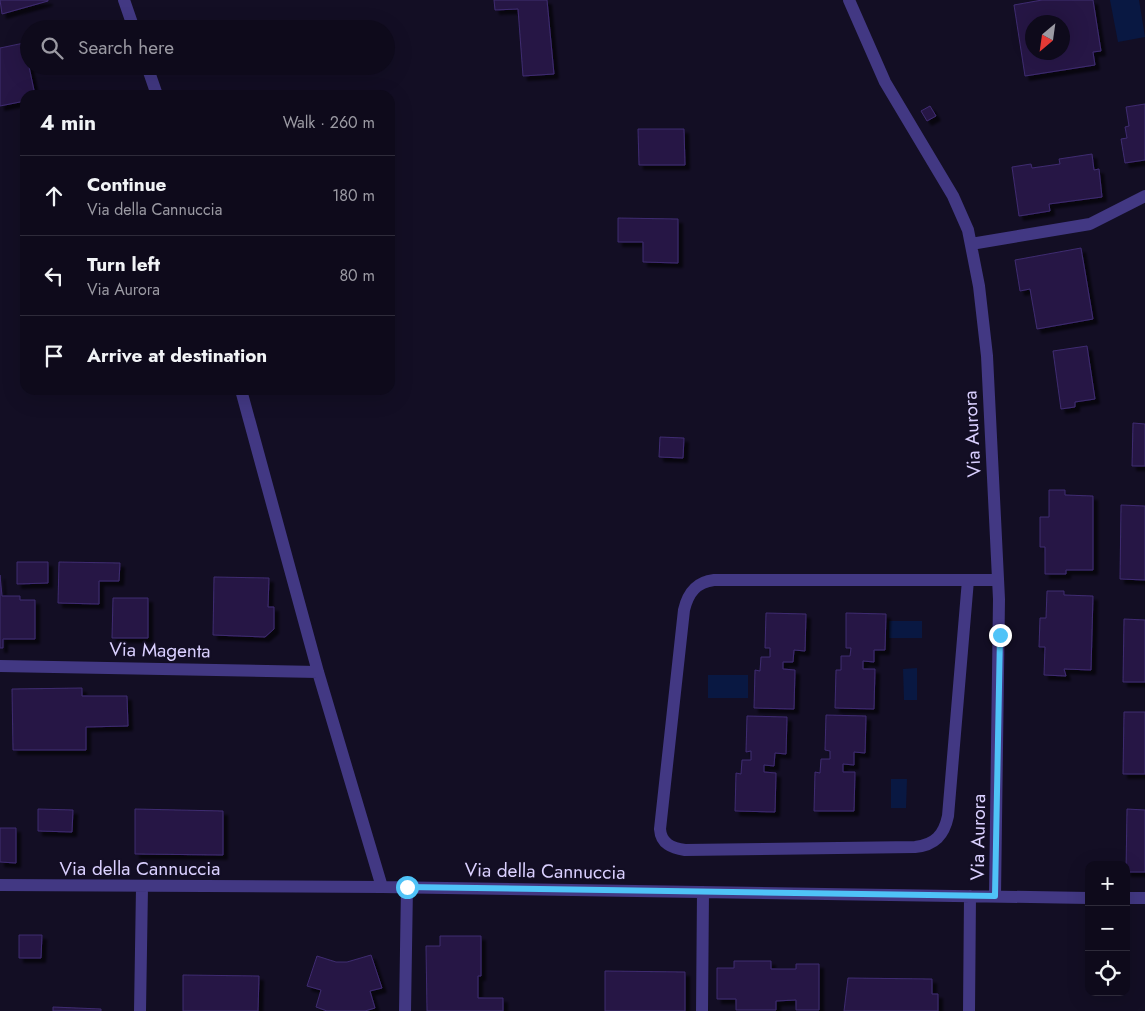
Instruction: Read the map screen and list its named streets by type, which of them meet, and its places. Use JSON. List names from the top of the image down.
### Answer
{
  "streets": {
    "street": ["Via Aurora", "Via Magenta", "Via della Cannuccia"]
  },
  "crossings": [
    ["Via Aurora", "Via della Cannuccia"]
  ],
  "north": "bottom left",
  "page": {
    "search": "Search here",
    "heading": ["4 min", "Walk · 260 m"],
    "list": [
      ["Continue", "Via della Cannuccia", "180 m"],
      ["Turn left", "Via Aurora", "80 m"],
      "Arrive at destination"
    ],
    "map_buttons": ["+", "−"]
  }
}
